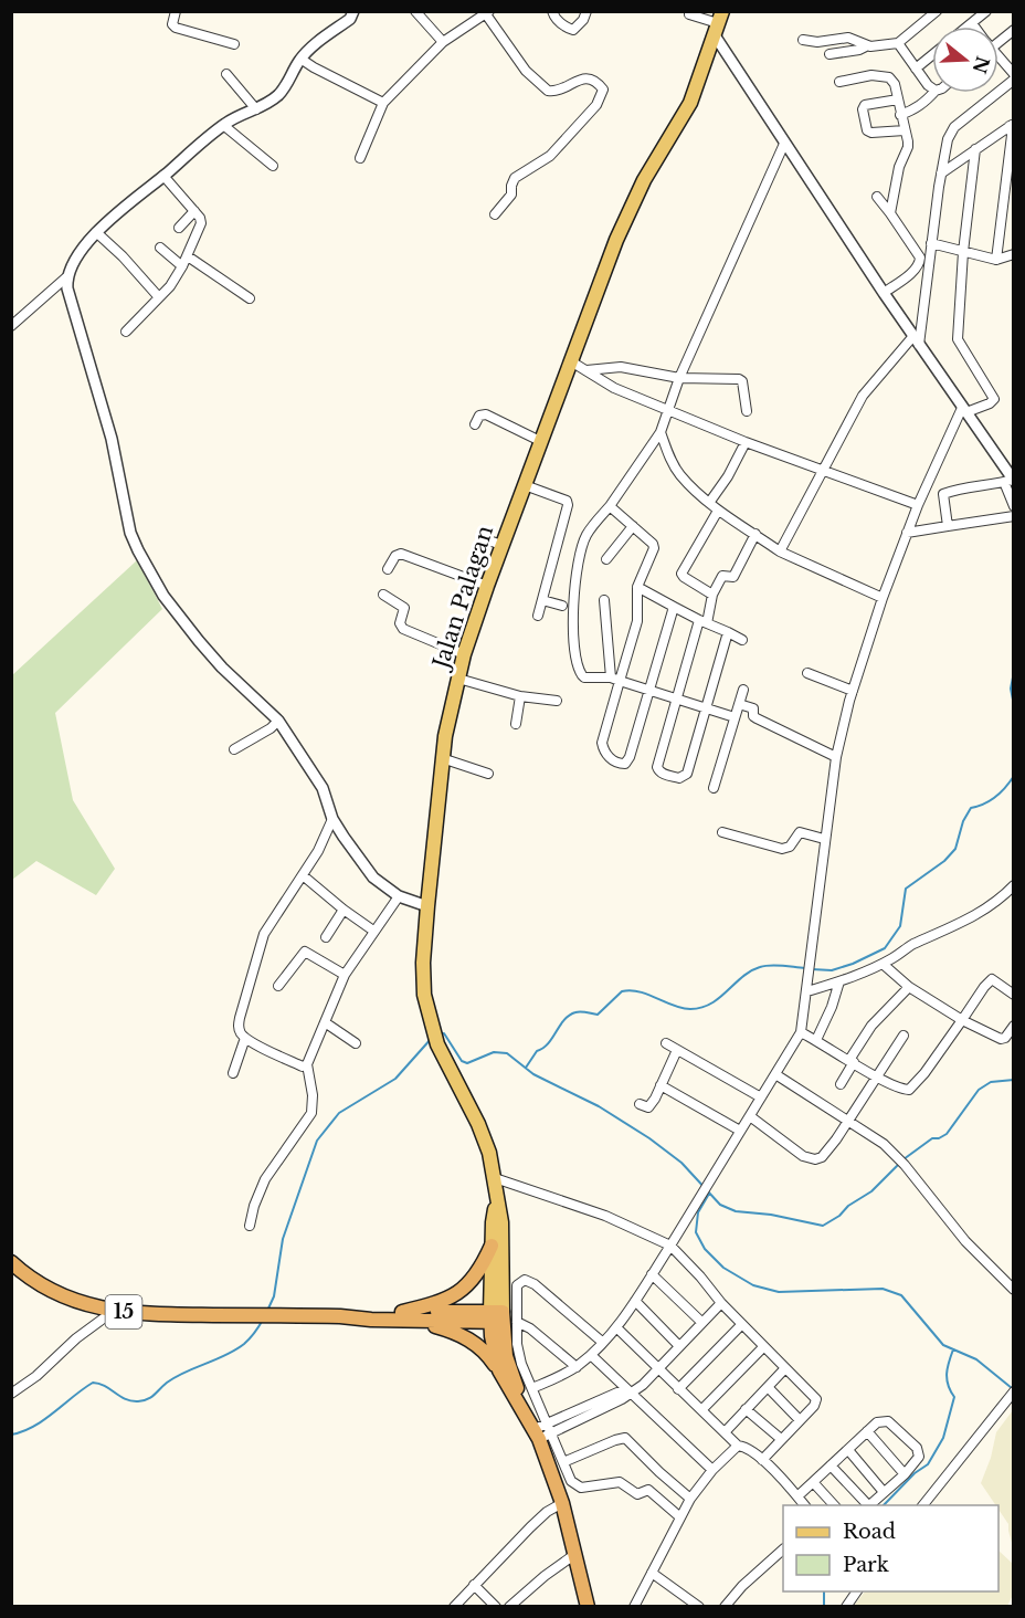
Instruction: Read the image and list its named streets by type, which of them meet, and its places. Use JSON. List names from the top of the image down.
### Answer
{
  "streets": {
    "highway": ["Jalan Palagan", "15"]
  },
  "crossings": [
    ["Jalan Palagan", "15"]
  ],
  "legend": ["Road", "Park"],
  "north": "right"
}
